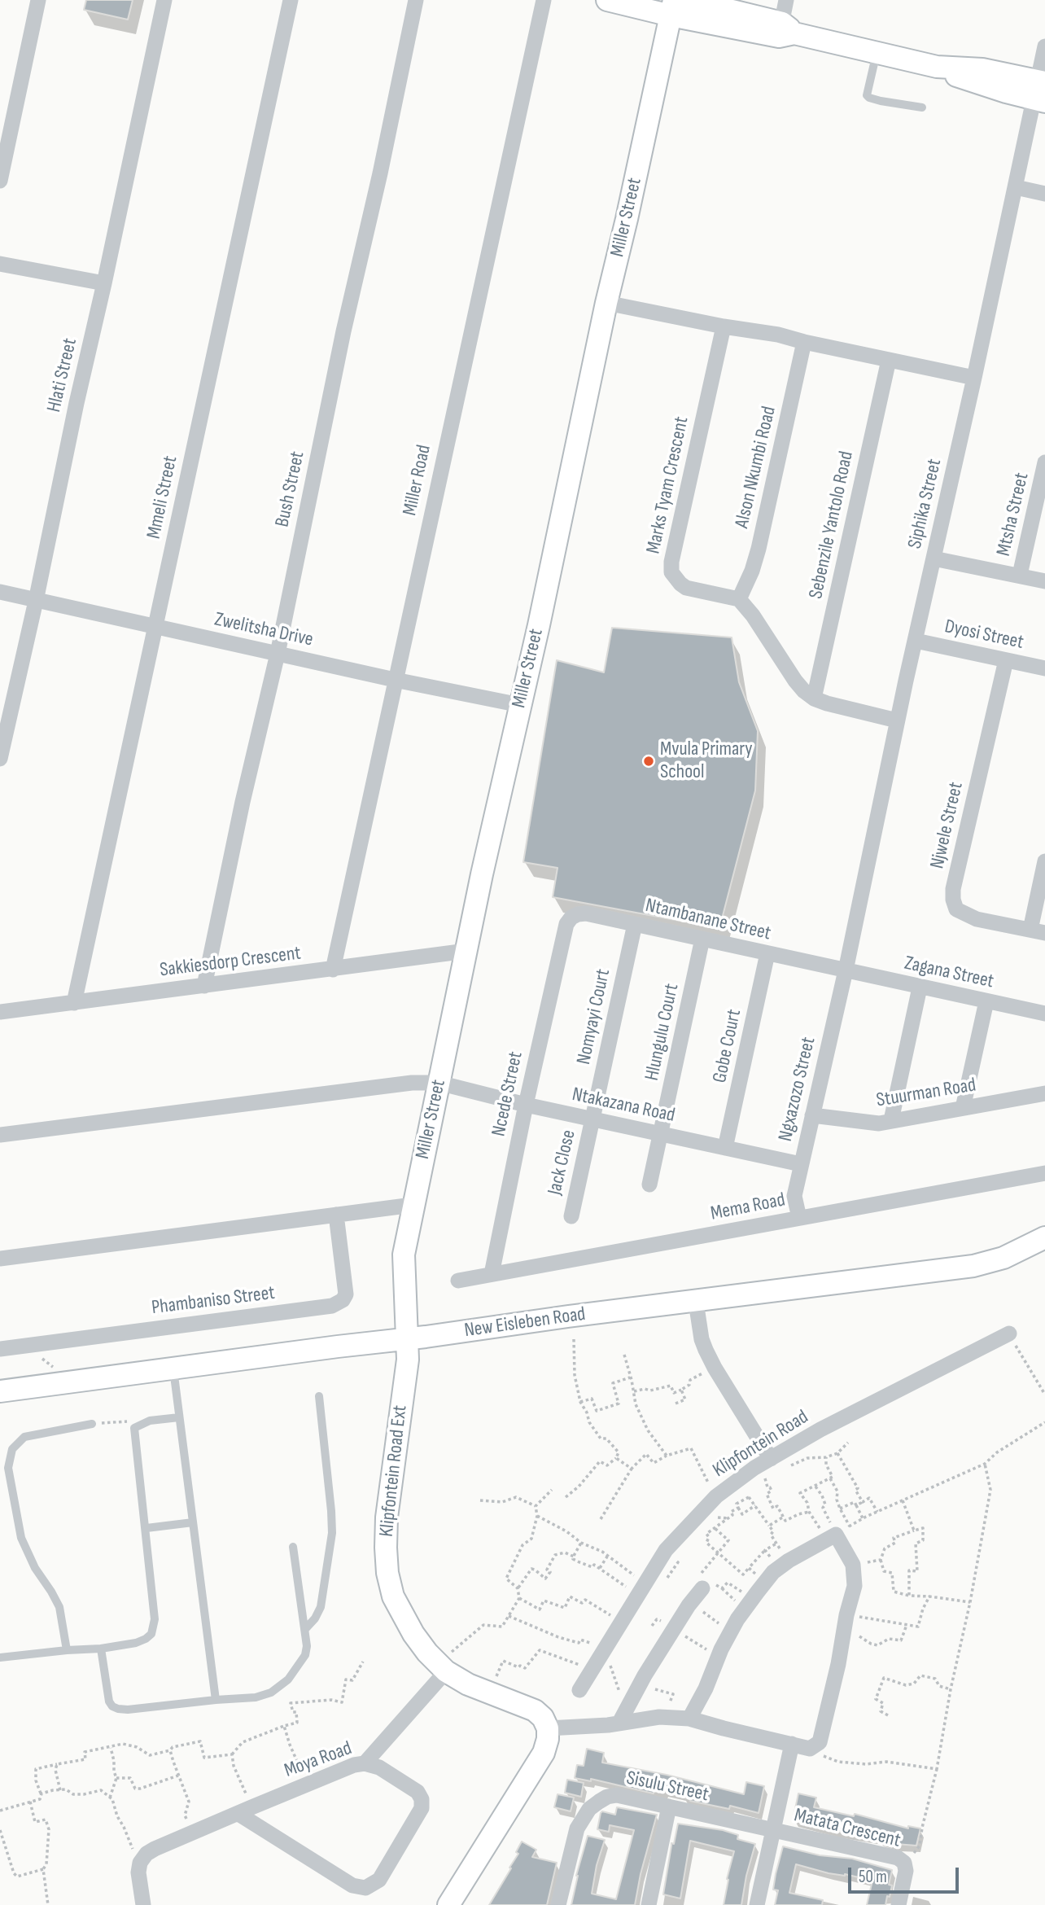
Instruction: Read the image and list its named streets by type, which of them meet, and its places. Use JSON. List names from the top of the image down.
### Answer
{
  "streets": {
    "street": [
      "Miller Street",
      "Hlati Street",
      "Alson Nkumbi Road",
      "Miller Road",
      "Marks Tyam Crescent",
      "Bush Street",
      "Mmeli Street",
      "Siphika Street",
      "Mtsha Street",
      "Sebenzile Yantolo Road",
      "Zwelitsha Drive",
      "Dyosi Street",
      "Njwele Street",
      "Ntambanane Street",
      "Sakkiesdorp Crescent",
      "Zagana Street",
      "Nomyayi Court",
      "Hlungulu Court",
      "Gobe Court",
      "Ngxazozo Street",
      "Stuurman Road",
      "Ncede Street",
      "Ntakazana Road",
      "Jack Close",
      "Mema Road",
      "Phambaniso Street",
      "New Eisleben Road",
      "Klipfontein Road",
      "Klipfontein Road Ext",
      "Moya Road",
      "Sisulu Street",
      "Matata Crescent"
    ]
  },
  "crossings": [
    ["Miller Street", "Zwelitsha Drive"],
    ["Miller Street", "Sakkiesdorp Crescent"],
    ["Miller Street", "Ntakazana Road"],
    ["Miller Street", "New Eisleben Road"],
    ["Miller Street", "Klipfontein Road Ext"],
    ["Hlati Street", "Zwelitsha Drive"],
    ["Alson Nkumbi Road", "Marks Tyam Crescent"],
    ["Miller Road", "Zwelitsha Drive"],
    ["Miller Road", "Sakkiesdorp Crescent"],
    ["Bush Street", "Zwelitsha Drive"],
    ["Bush Street", "Sakkiesdorp Crescent"],
    ["Mmeli Street", "Zwelitsha Drive"],
    ["Mmeli Street", "Sakkiesdorp Crescent"],
    ["Siphika Street", "Dyosi Street"],
    ["Siphika Street", "Ntambanane Street"],
    ["Siphika Street", "Zagana Street"],
    ["Siphika Street", "Ngxazozo Street"],
    ["Dyosi Street", "Njwele Street"],
    ["Ntambanane Street", "Zagana Street"],
    ["Ntambanane Street", "Nomyayi Court"],
    ["Ntambanane Street", "Hlungulu Court"],
    ["Ntambanane Street", "Gobe Court"],
    ["Ntambanane Street", "Ngxazozo Street"],
    ["Ntambanane Street", "Ncede Street"],
    ["Zagana Street", "Ngxazozo Street"],
    ["Nomyayi Court", "Ntakazana Road"],
    ["Nomyayi Court", "Jack Close"],
    ["Hlungulu Court", "Ntakazana Road"],
    ["Gobe Court", "Ntakazana Road"],
    ["Ngxazozo Street", "Stuurman Road"],
    ["Ngxazozo Street", "Ntakazana Road"],
    ["Ngxazozo Street", "Mema Road"],
    ["Ncede Street", "Ntakazana Road"],
    ["Ncede Street", "Mema Road"],
    ["Ntakazana Road", "Jack Close"],
    ["New Eisleben Road", "Klipfontein Road Ext"],
    ["Sisulu Street", "Matata Crescent"]
  ],
  "places": ["Mvula Primary School"],
  "scale_bar": "50 m"
}
